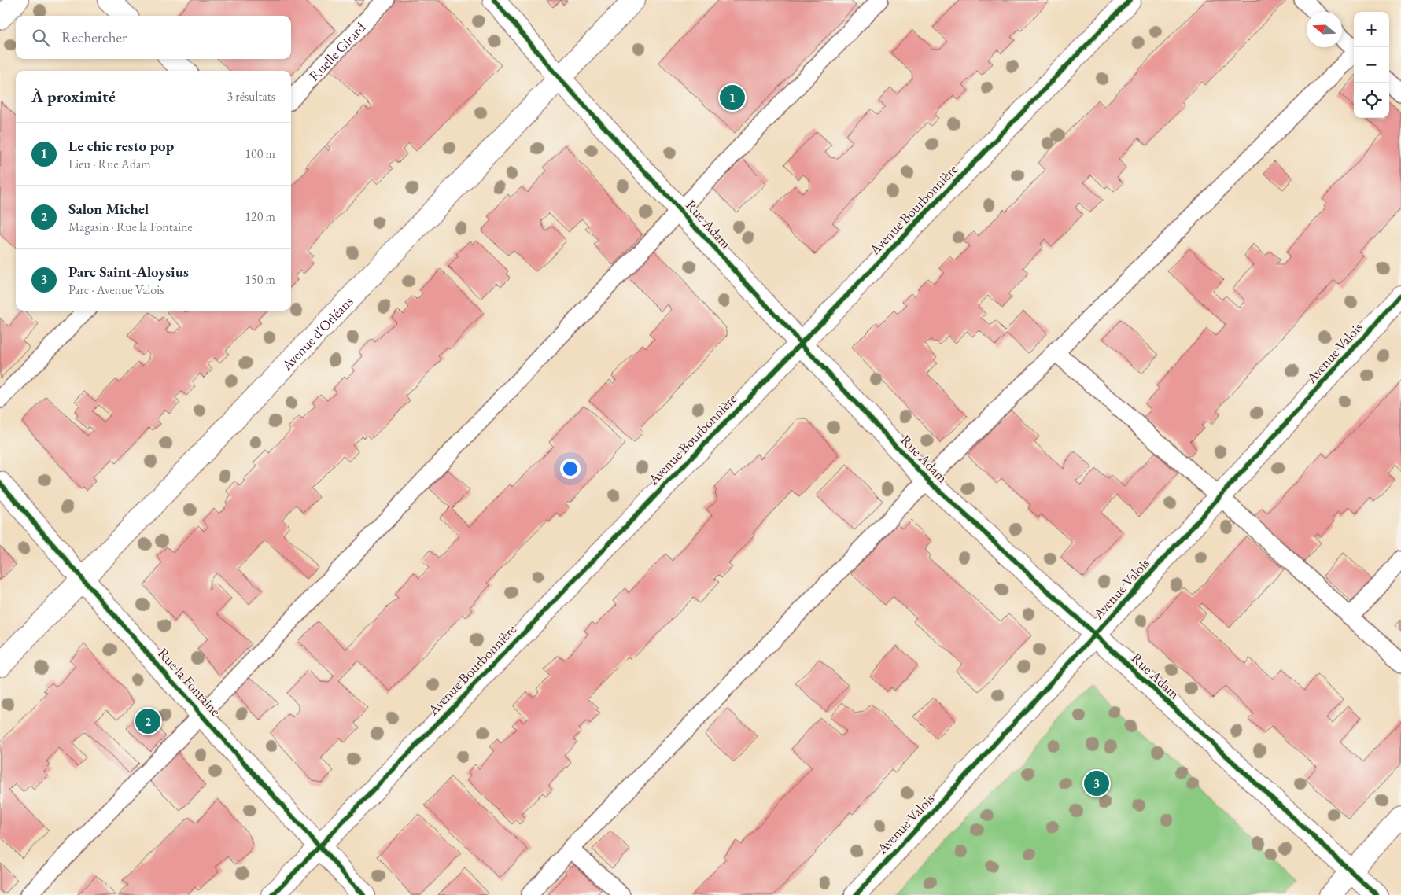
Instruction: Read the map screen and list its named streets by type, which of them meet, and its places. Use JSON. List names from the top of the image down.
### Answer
{
  "streets": {
    "street": [
      "Avenue Bourbonnière",
      "Rue Adam",
      "Avenue d'Orléans",
      "Avenue Valois",
      "Rue la Fontaine"
    ],
    "lane": ["Ruelle Girard"]
  },
  "crossings": [
    ["Avenue Bourbonnière", "Rue Adam"],
    ["Avenue Bourbonnière", "Rue la Fontaine"],
    ["Rue Adam", "Avenue d'Orléans"],
    ["Rue Adam", "Avenue Valois"],
    ["Avenue d'Orléans", "Rue la Fontaine"]
  ],
  "north": "left",
  "page": {
    "map_buttons": ["+", "−"],
    "search": "Rechercher",
    "heading": ["À proximité", "3 résultats"],
    "pins": ["1", "2", "3"],
    "list": [
      {
        "mark": "1",
        "name": "Le chic resto pop",
        "note": "Lieu · Rue Adam",
        "value": "100 m"
      },
      {
        "mark": "2",
        "name": "Salon Michel",
        "note": "Magasin · Rue la Fontaine",
        "value": "120 m"
      },
      {
        "mark": "3",
        "name": "Parc Saint-Aloysius",
        "note": "Parc · Avenue Valois",
        "value": "150 m"
      }
    ]
  }
}
